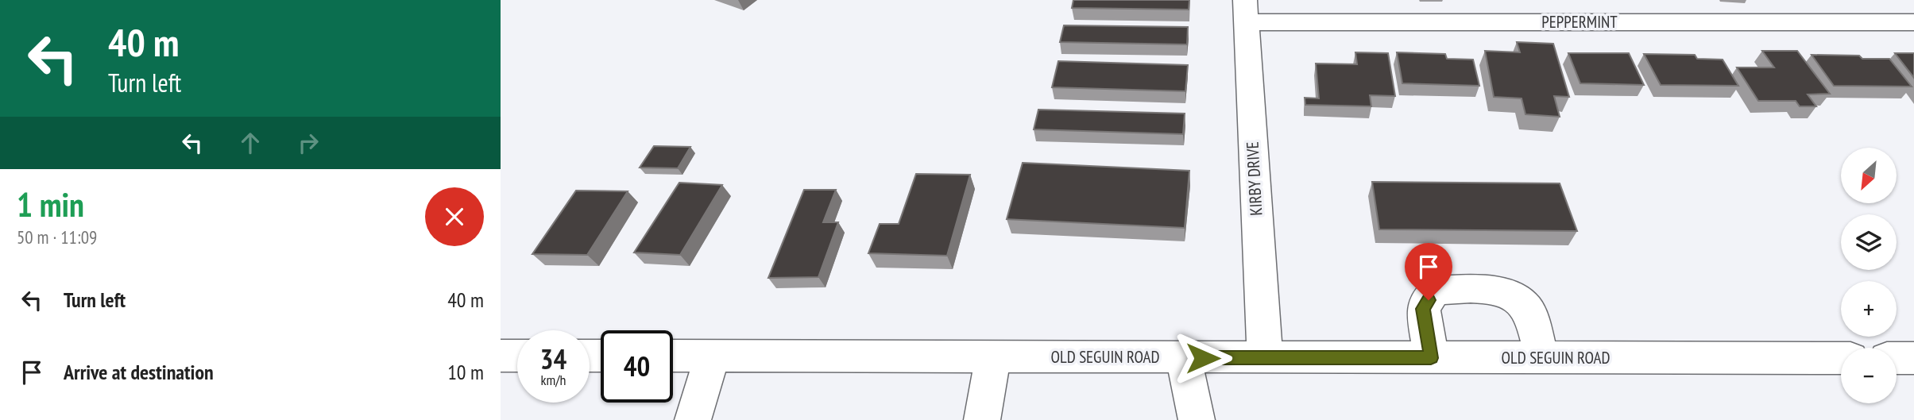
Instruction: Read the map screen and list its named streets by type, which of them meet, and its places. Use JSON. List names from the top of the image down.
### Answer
{
  "streets": {
    "street": ["PEPPERMINT", "KIRBY DRIVE", "OLD SEGUIN ROAD"]
  },
  "crossings": [
    ["PEPPERMINT", "KIRBY DRIVE"],
    ["KIRBY DRIVE", "OLD SEGUIN ROAD"]
  ],
  "north": "bottom left",
  "page": {
    "turn": ["40 m", "Turn left"],
    "map_buttons": ["+", "−"],
    "heading": ["1 min", "50 m · 11:09"],
    "list": [
      {
        "name": "Turn left",
        "value": "40 m"
      },
      {
        "name": "Arrive at destination",
        "value": "10 m"
      }
    ],
    "speed": "34 km/h",
    "limit": "40"
  }
}
